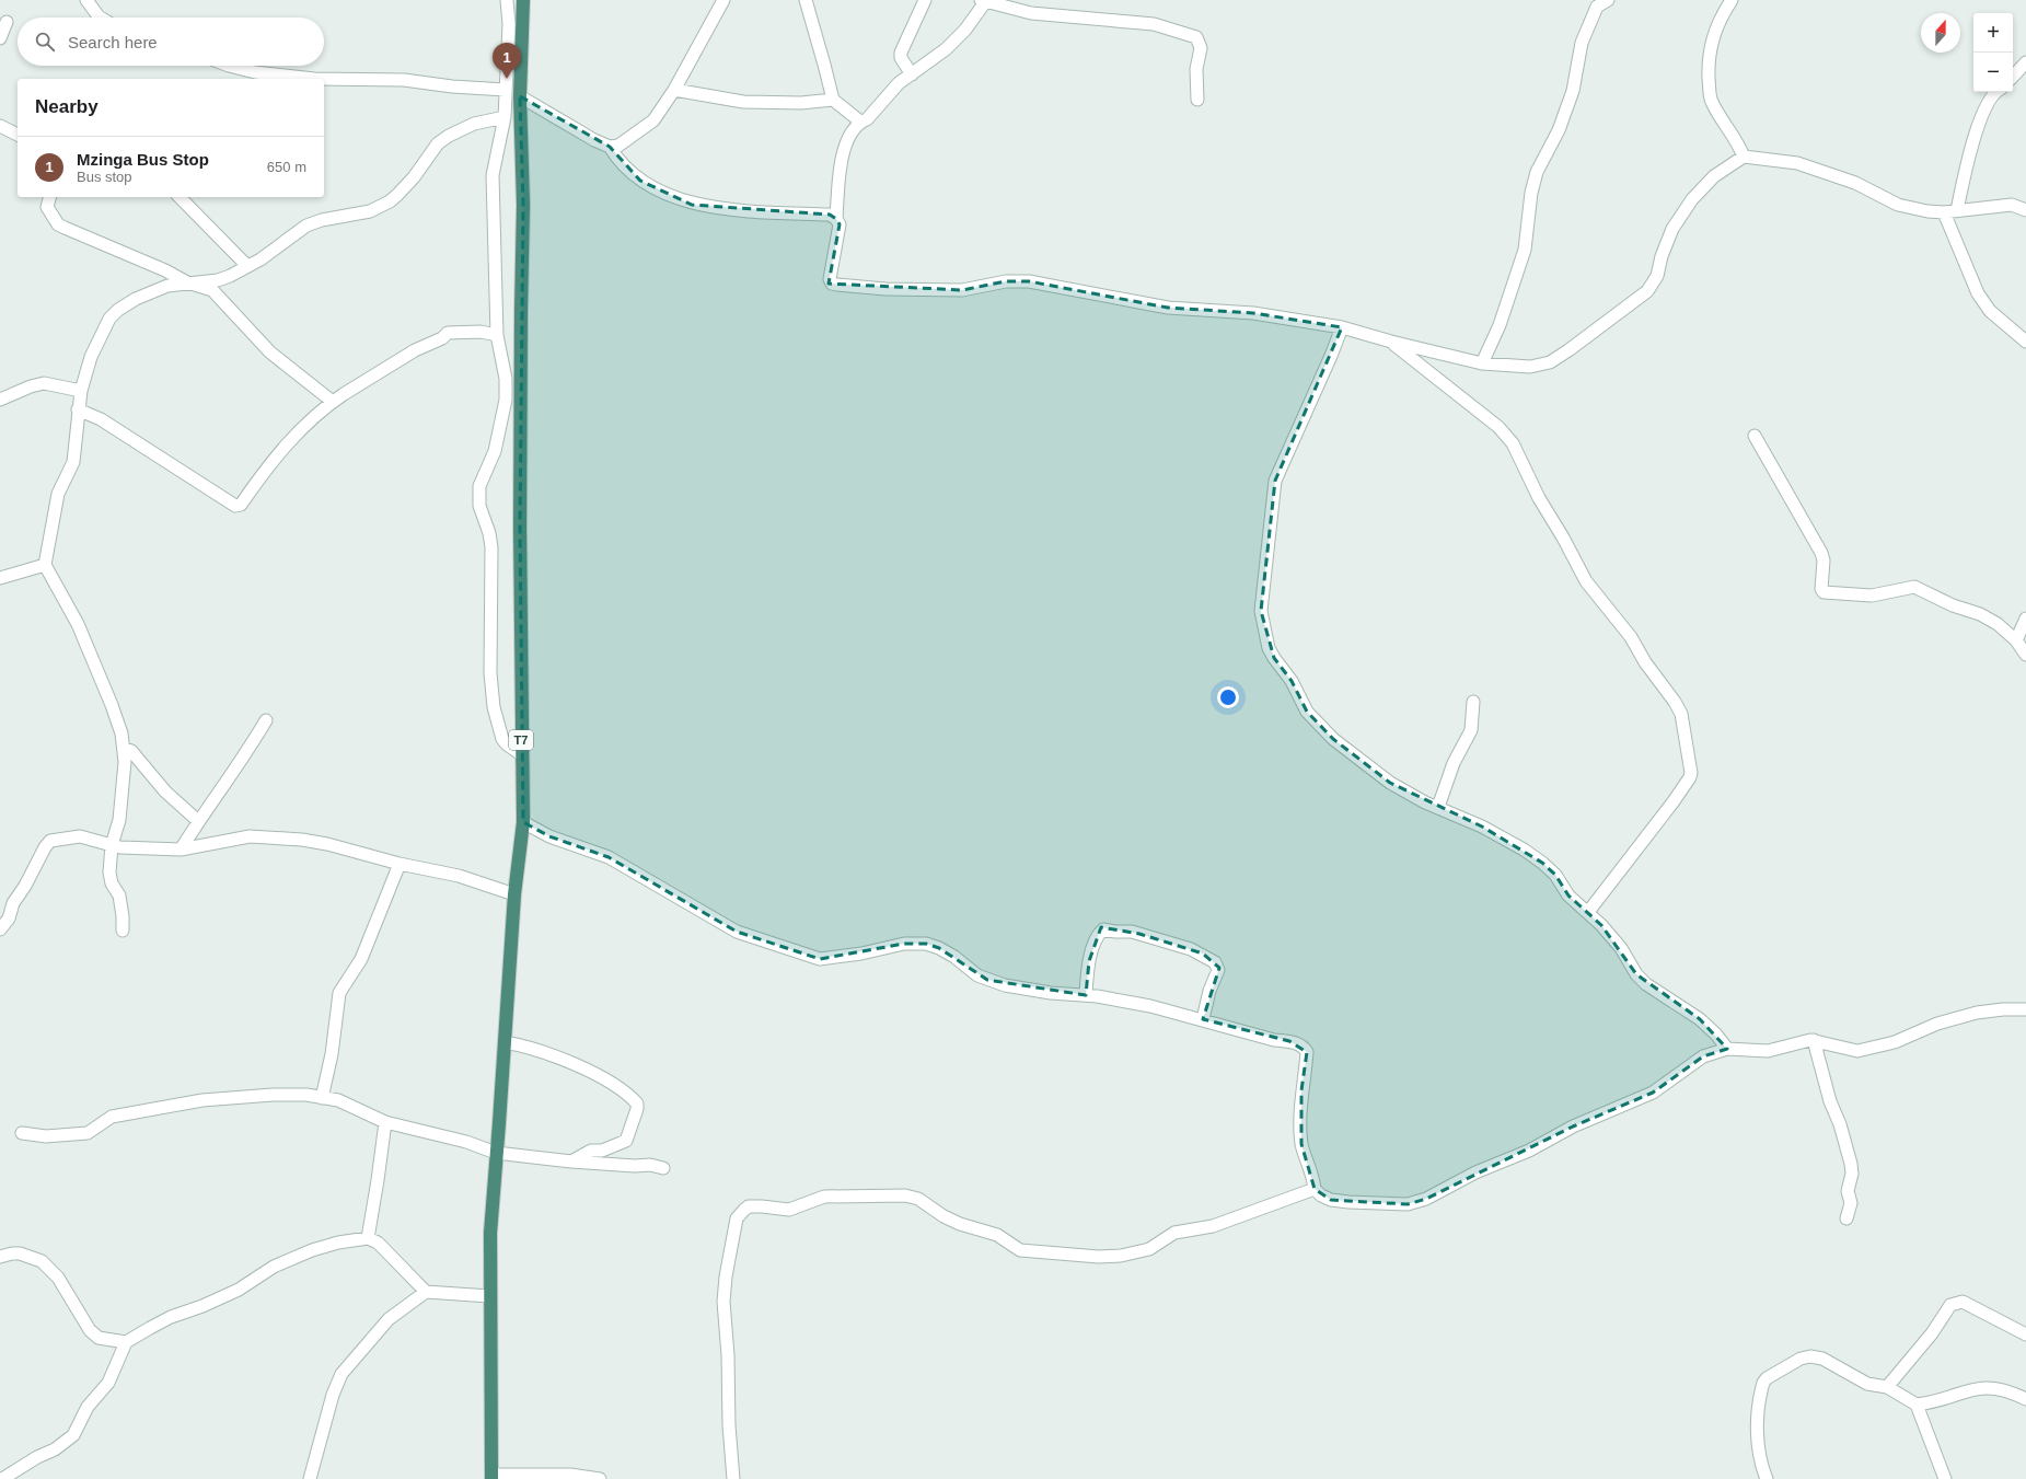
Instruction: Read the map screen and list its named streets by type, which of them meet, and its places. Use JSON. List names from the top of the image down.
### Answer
{
  "streets": {
    "highway": ["T7"]
  },
  "north": "top",
  "page": {
    "map_buttons": ["+", "−"],
    "search": "Search here",
    "pins": "1",
    "heading": "Nearby",
    "list": [
      {
        "mark": "1",
        "name": "Mzinga Bus Stop",
        "note": "Bus stop",
        "value": "650 m"
      }
    ]
  }
}
